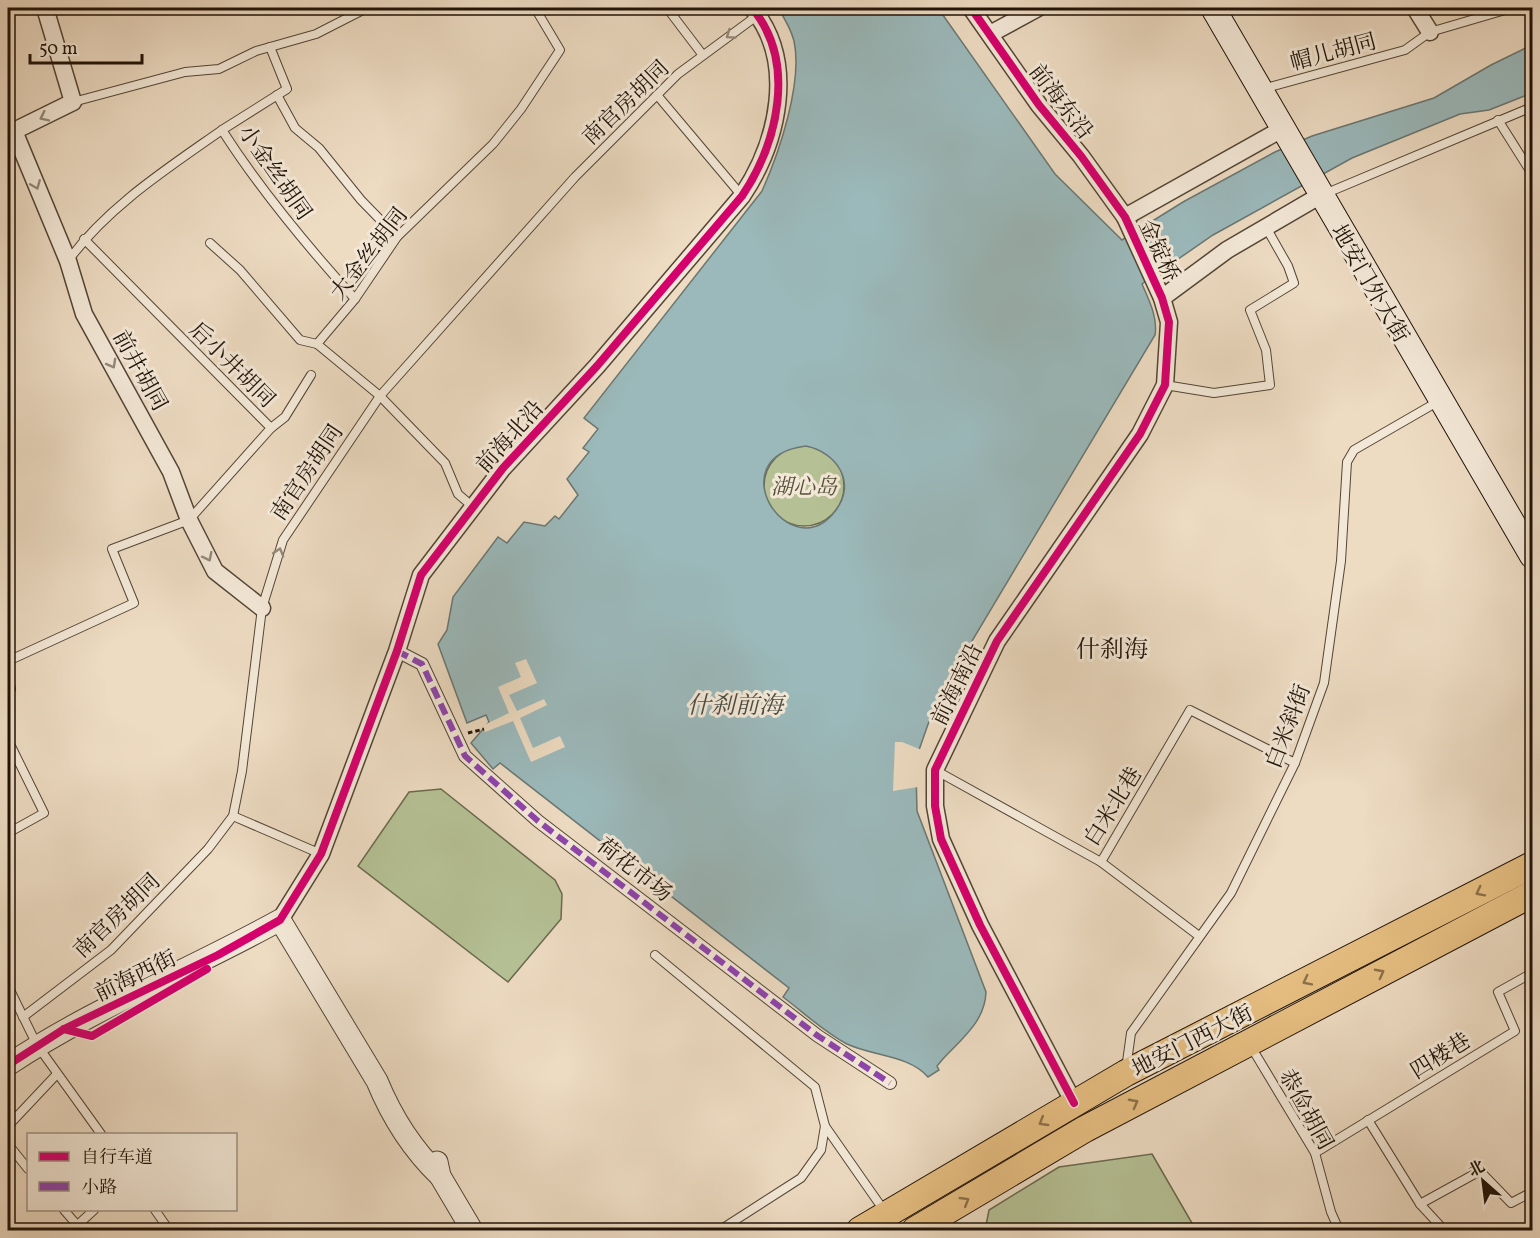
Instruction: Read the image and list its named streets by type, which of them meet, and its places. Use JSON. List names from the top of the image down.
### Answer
{
  "streets": {
    "main road": ["地安门外大街", "地安门西大街"],
    "street": [
      "前海东沿",
      "金锭桥",
      "前井胡同",
      "前海北沿",
      "前海南沿",
      "荷花市场",
      "前海西街"
    ],
    "lane": [
      "帽儿胡同",
      "南官房胡同",
      "小金丝胡同",
      "大金丝胡同",
      "后小井胡同",
      "白米斜街",
      "白米北巷",
      "四楼巷",
      "恭俭胡同"
    ]
  },
  "crossings": [
    ["帽儿胡同", "地安门外大街"],
    ["前海东沿", "金锭桥"],
    ["南官房胡同", "前井胡同"],
    ["南官房胡同", "前海北沿"],
    ["小金丝胡同", "大金丝胡同"],
    ["金锭桥", "前海南沿"],
    ["地安门外大街", "白米斜街"],
    ["后小井胡同", "前井胡同"],
    ["前海北沿", "荷花市场"],
    ["前海北沿", "前海西街"],
    ["前海南沿", "白米北巷"],
    ["前海南沿", "地安门西大街"],
    ["白米斜街", "白米北巷"],
    ["白米斜街", "地安门西大街"],
    ["地安门西大街", "恭俭胡同"],
    ["四楼巷", "恭俭胡同"]
  ],
  "one_way": ["前井胡同"],
  "districts": ["什刹海"],
  "water": ["什刹前海"],
  "parks": ["湖心岛"],
  "legend": ["自行车道", "小路"],
  "scale_bar": "50 m",
  "north": "top left"
}
